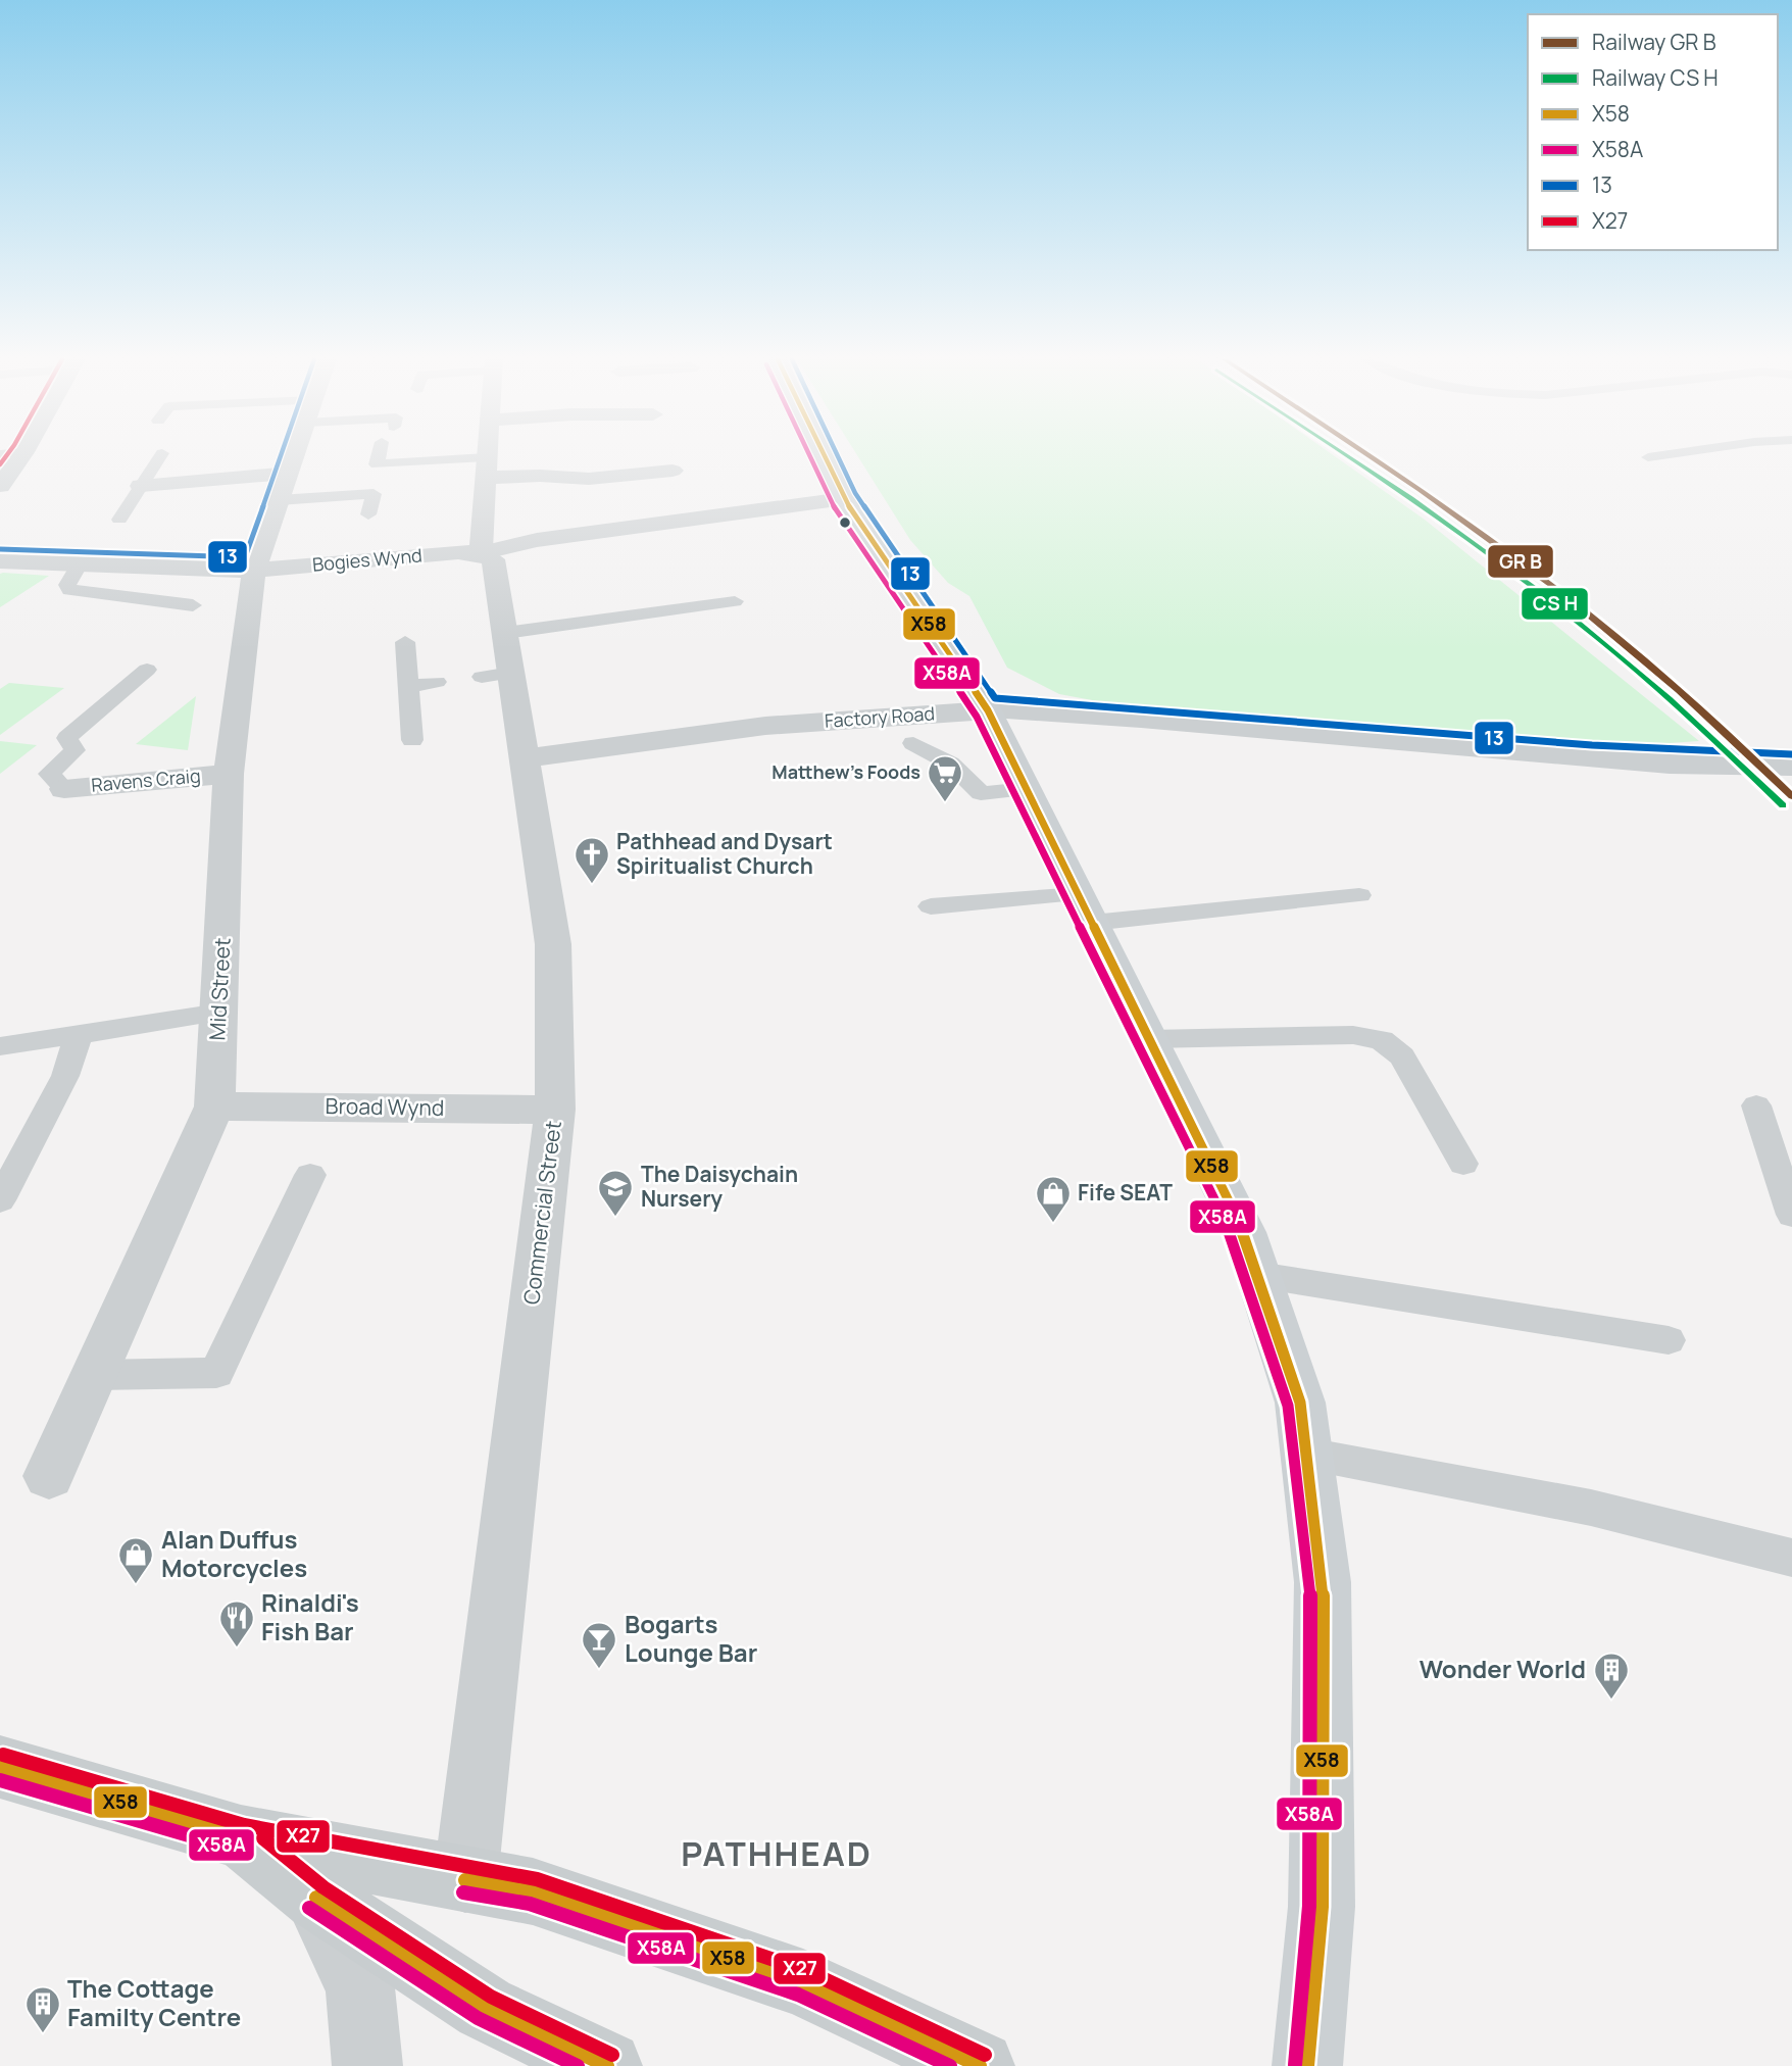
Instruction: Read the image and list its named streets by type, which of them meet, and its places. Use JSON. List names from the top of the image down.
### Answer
{
  "streets": {
    "street": [
      "Bogies Wynd",
      "Factory Road",
      "Ravens Craig",
      "Mid Street",
      "Broad Wynd",
      "Commercial Street"
    ]
  },
  "crossings": [
    ["Bogies Wynd", "Mid Street"],
    ["Bogies Wynd", "Commercial Street"],
    ["Factory Road", "Commercial Street"],
    ["Ravens Craig", "Mid Street"],
    ["Mid Street", "Broad Wynd"],
    ["Broad Wynd", "Commercial Street"]
  ],
  "districts": ["PATHHEAD"],
  "places": {
    "supermarket": ["Matthew's Foods"],
    "church": ["Pathhead and Dysart Spiritualist Church"],
    "school or university": ["The Daisychain Nursery"],
    "shop": ["Fife SEAT", "Alan Duffus Motorcycles"],
    "restaurant": ["Rinaldi's Fish Bar"],
    "bar": ["Bogarts Lounge Bar"],
    "building": ["Wonder World", "The Cottage Familty Centre"]
  },
  "lines": [
    "transit line X58",
    "transit line X58A",
    "transit line 13",
    "transit line X27"
  ],
  "legend": [
    "Railway GR B",
    "Railway CS H",
    "X58",
    "X58A",
    "13",
    "X27"
  ]
}
